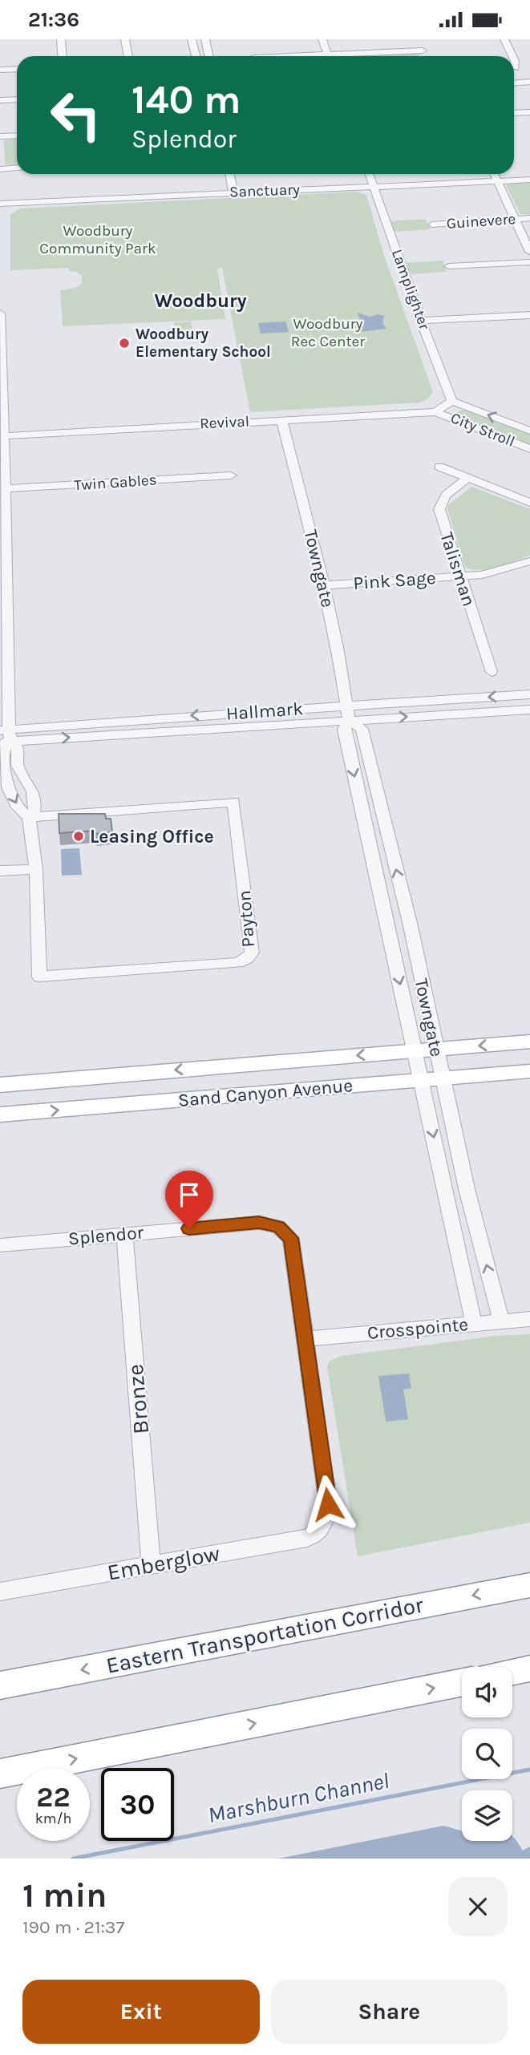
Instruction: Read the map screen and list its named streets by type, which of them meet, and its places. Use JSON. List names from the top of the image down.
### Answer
{
  "streets": {
    "highway": ["Eastern Transportation Corridor"],
    "main road": ["Sand Canyon Avenue"],
    "street": [
      "Sanctuary",
      "Guinevere",
      "Lamplighter",
      "Revival",
      "City Stroll",
      "Twin Gables",
      "Towngate",
      "Talisman",
      "Pink Sage",
      "Hallmark",
      "Payton",
      "Splendor",
      "Crosspointe",
      "Bronze",
      "Emberglow"
    ]
  },
  "crossings": [
    ["Sanctuary", "Lamplighter"],
    ["Lamplighter", "Revival"],
    ["Lamplighter", "City Stroll"],
    ["Revival", "City Stroll"],
    ["Revival", "Towngate"],
    ["Towngate", "Pink Sage"],
    ["Towngate", "Hallmark"],
    ["Towngate", "Sand Canyon Avenue"],
    ["Towngate", "Crosspointe"],
    ["Talisman", "Pink Sage"],
    ["Hallmark", "Payton"],
    ["Splendor", "Crosspointe"],
    ["Splendor", "Bronze"],
    ["Splendor", "Emberglow"],
    ["Crosspointe", "Emberglow"],
    ["Bronze", "Emberglow"]
  ],
  "districts": ["Woodbury"],
  "water": ["Marshburn Channel"],
  "parks": ["Woodbury Community Park", "Woodbury Rec Center"],
  "places": ["Woodbury Elementary School", "Leasing Office"],
  "page": {
    "status": "21:36",
    "turn": ["140 m", "Splendor"],
    "speed": "22 km/h",
    "limit": "30",
    "heading": ["1 min", "190 m · 21:37"],
    "buttons": ["Exit", "Share"]
  }
}
